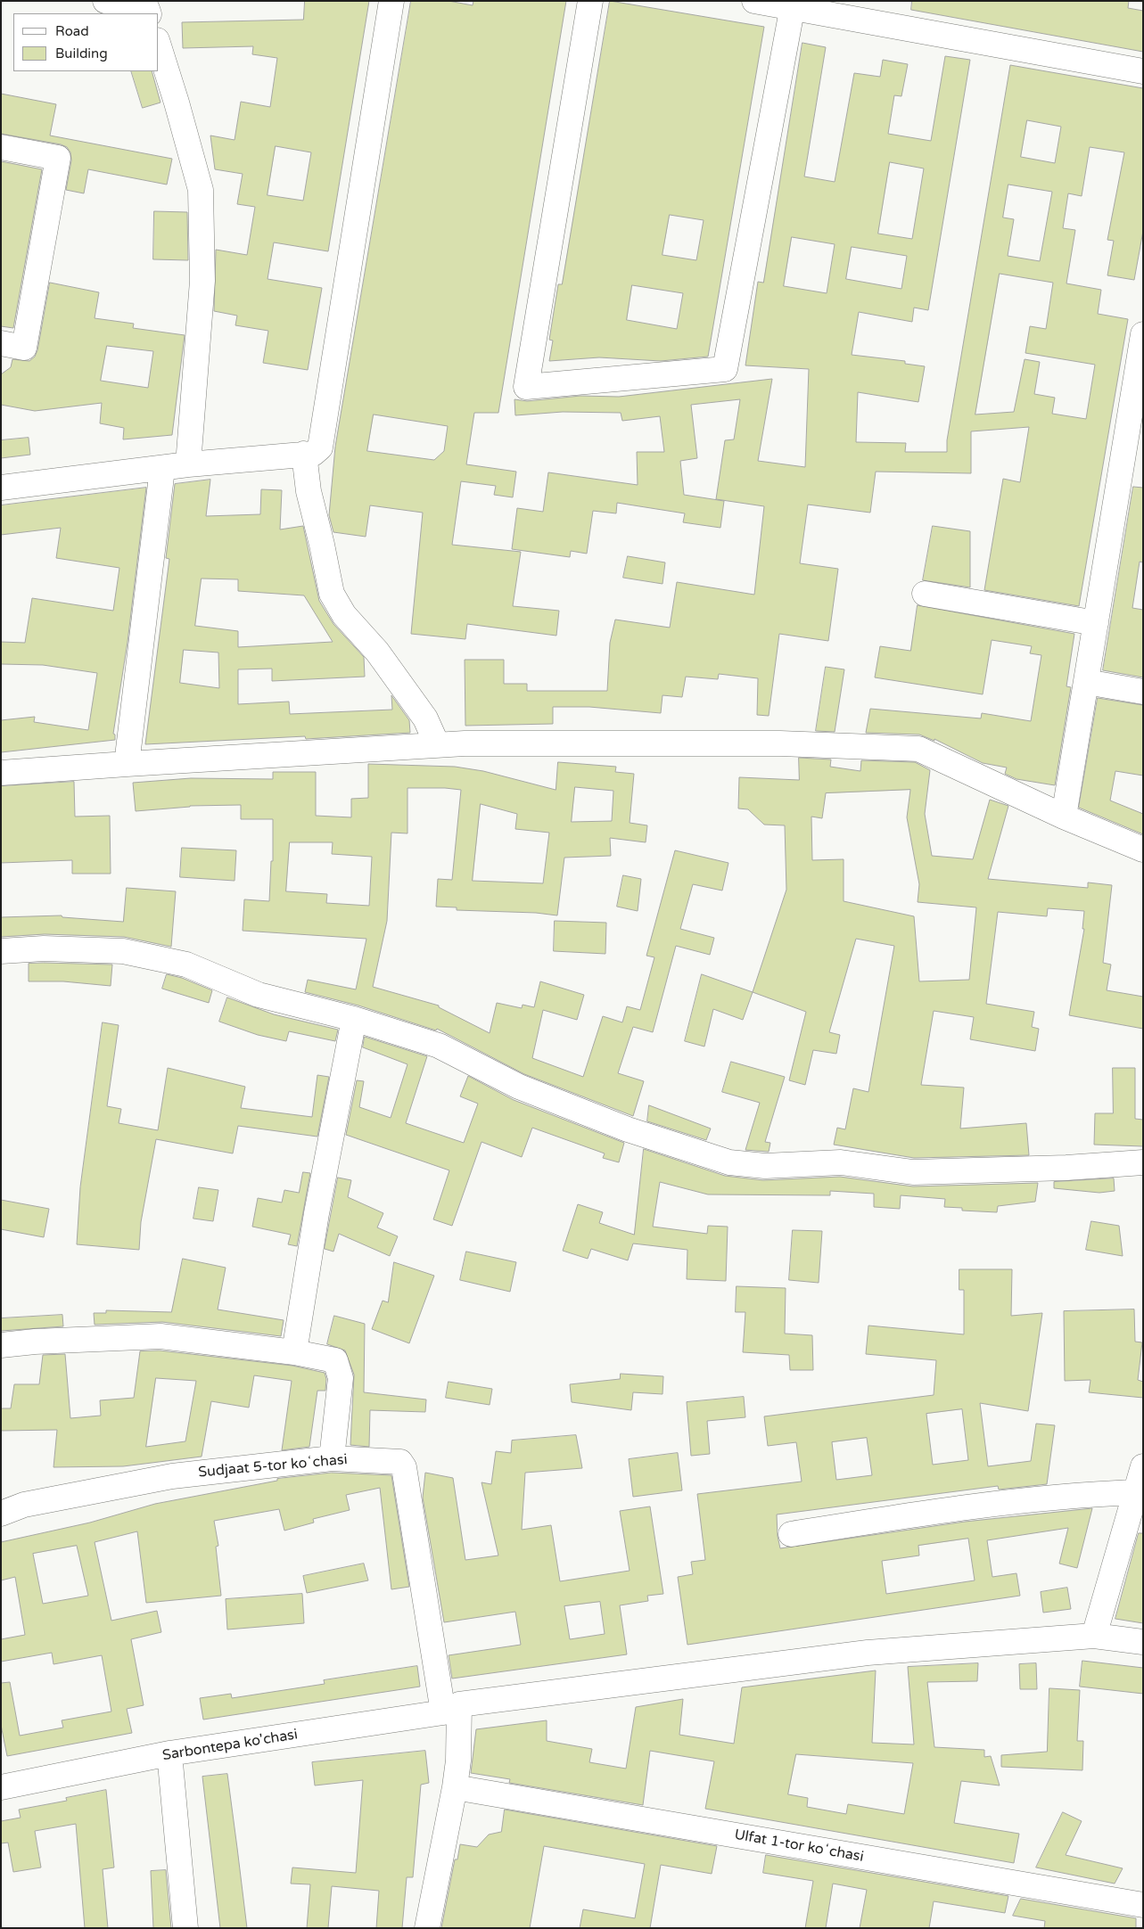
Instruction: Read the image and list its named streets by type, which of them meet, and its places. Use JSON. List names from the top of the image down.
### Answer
{
  "streets": {
    "street": ["Sudjaat 5-tor koʻchasi", "Sarbontepa ko'chasi", "Ulfat 1-tor koʻchasi"]
  },
  "crossings": [
    ["Sudjaat 5-tor koʻchasi", "Sarbontepa ko'chasi"],
    ["Sudjaat 5-tor koʻchasi", "Ulfat 1-tor koʻchasi"]
  ],
  "legend": ["Road", "Building"]
}
